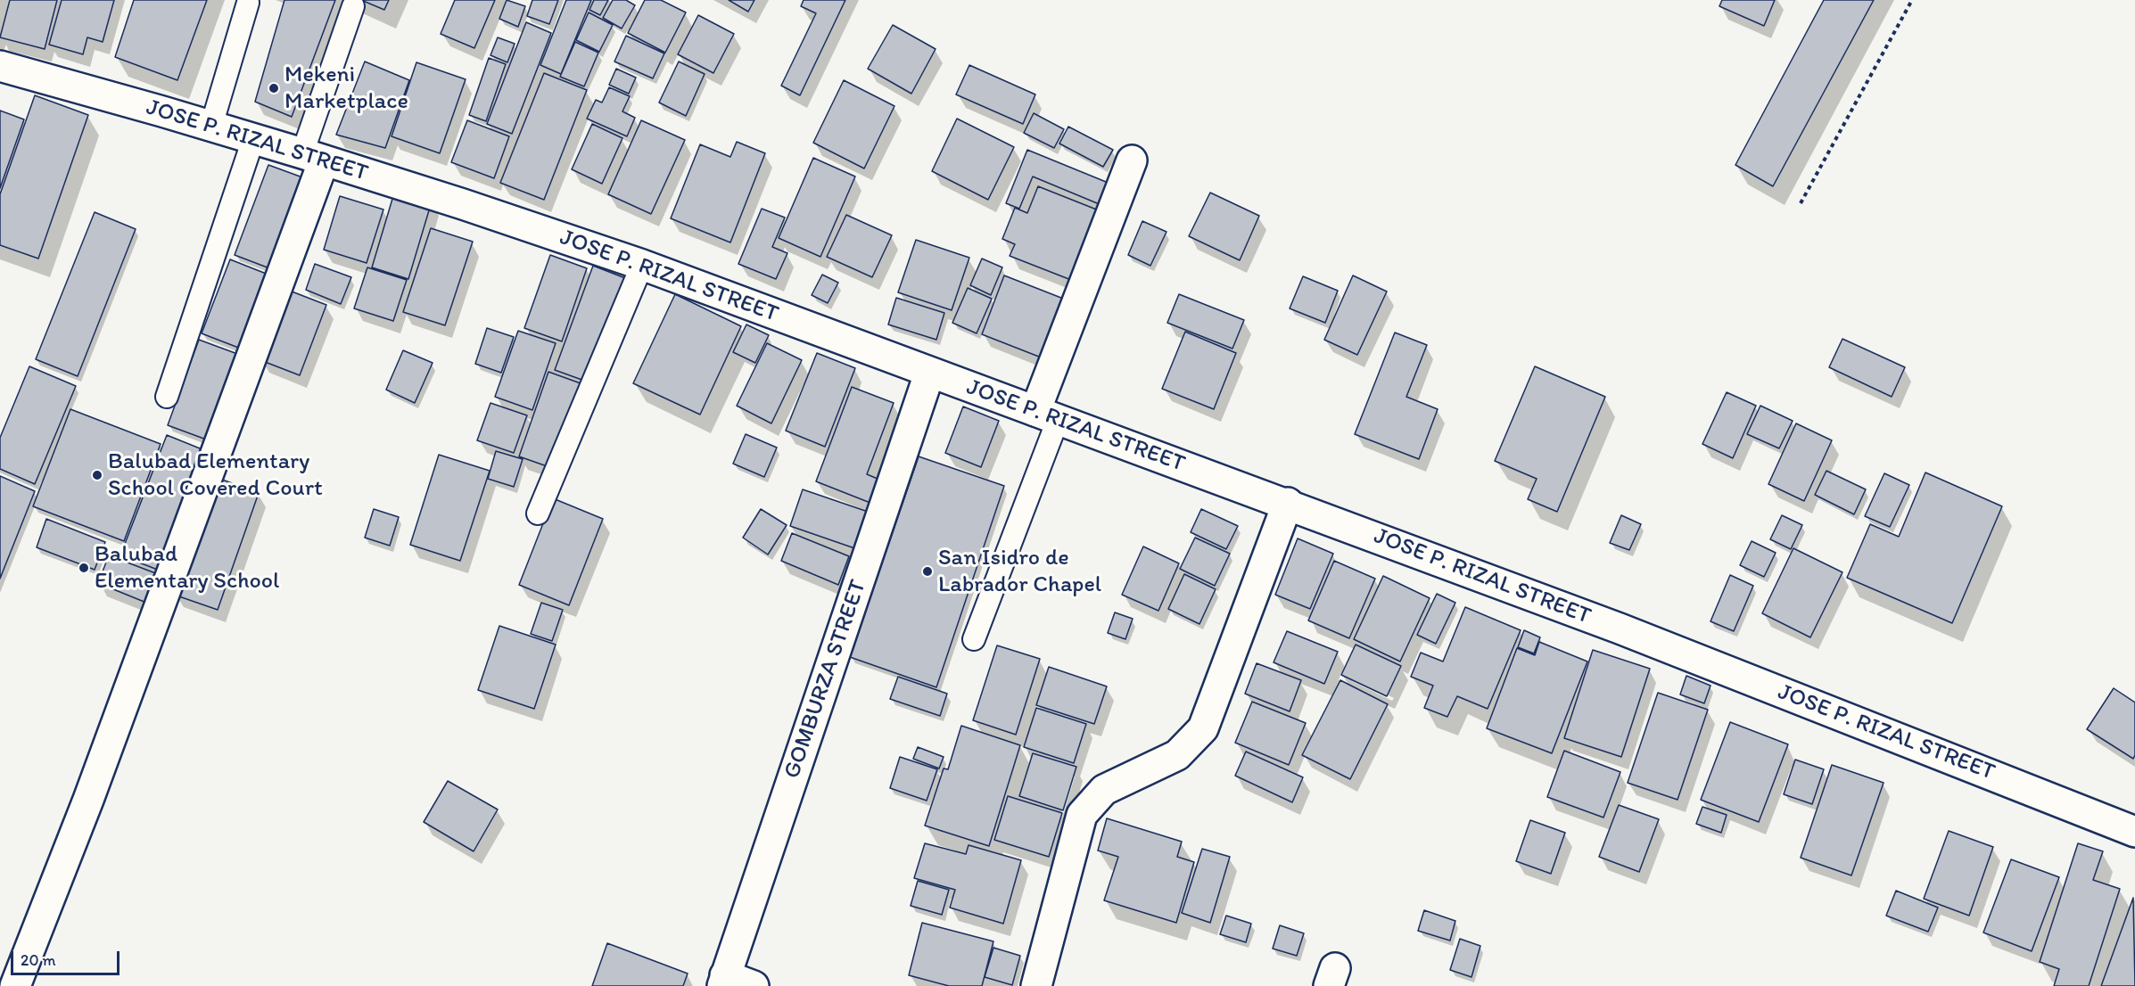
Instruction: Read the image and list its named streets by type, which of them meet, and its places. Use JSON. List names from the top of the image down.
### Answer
{
  "streets": {
    "street": ["JOSE P. RIZAL STREET", "GOMBURZA STREET"]
  },
  "crossings": [
    ["JOSE P. RIZAL STREET", "GOMBURZA STREET"]
  ],
  "places": [
    "Mekeni Marketplace",
    "Balubad Elementary School Covered Court",
    "Balubad Elementary School",
    "San Isidro de Labrador Chapel"
  ],
  "scale_bar": "20 m"
}
